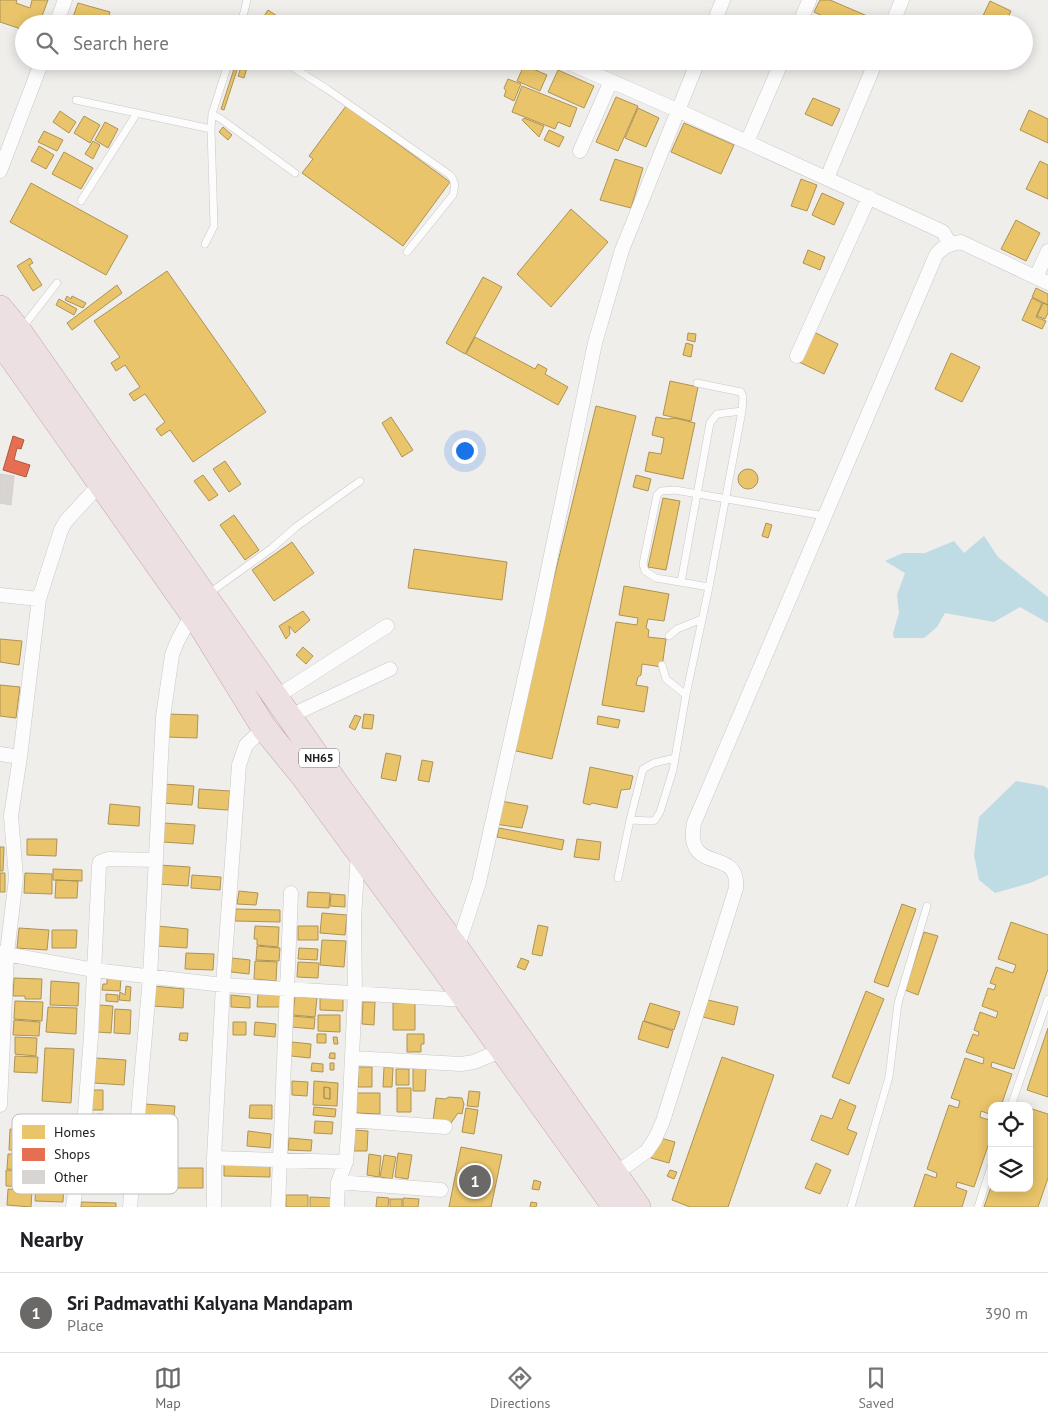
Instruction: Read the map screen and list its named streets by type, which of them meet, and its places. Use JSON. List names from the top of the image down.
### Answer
{
  "streets": {
    "highway": ["NH65"]
  },
  "legend": ["Homes", "Shops", "Other"],
  "page": {
    "search": "Search here",
    "pins": "1",
    "heading": "Nearby",
    "list": [
      {
        "mark": "1",
        "name": "Sri Padmavathi Kalyana Mandapam",
        "note": "Place",
        "value": "390 m"
      }
    ],
    "nav": ["Map", "Directions", "Saved"]
  }
}
